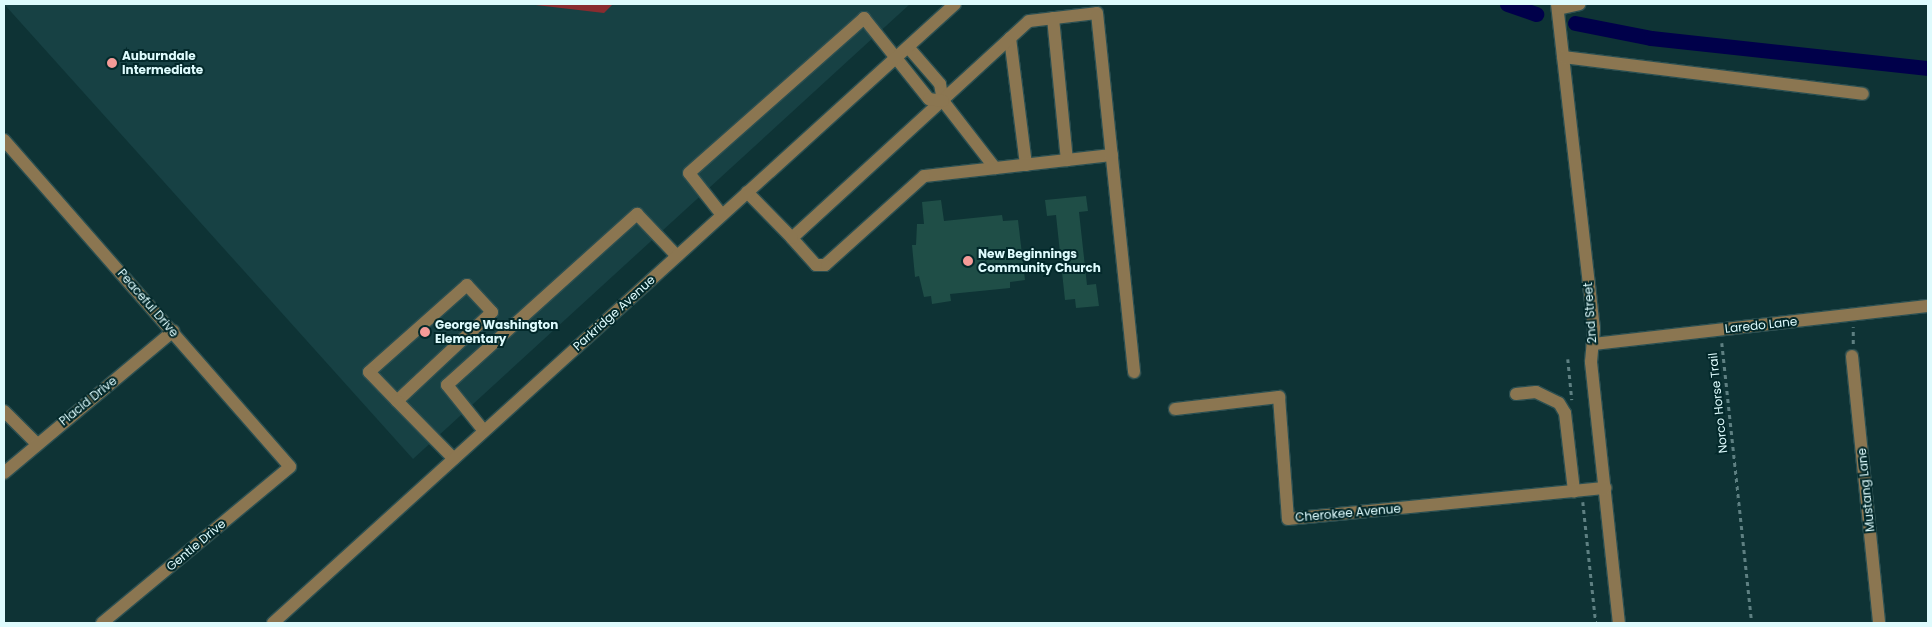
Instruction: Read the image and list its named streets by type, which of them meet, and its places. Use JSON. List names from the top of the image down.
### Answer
{
  "streets": {
    "street": [
      "Peaceful Drive",
      "Parkridge Avenue",
      "2nd Street",
      "Laredo Lane",
      "Placid Drive",
      "Mustang Lane",
      "Cherokee Avenue",
      "Gentle Drive"
    ],
    "path": ["Norco Horse Trail"]
  },
  "crossings": [
    ["Peaceful Drive", "Placid Drive"],
    ["Peaceful Drive", "Gentle Drive"],
    ["2nd Street", "Laredo Lane"],
    ["2nd Street", "Cherokee Avenue"]
  ],
  "places": ["Auburndale Intermediate", "New Beginnings Community Church", "George Washington Elementary"]
}
